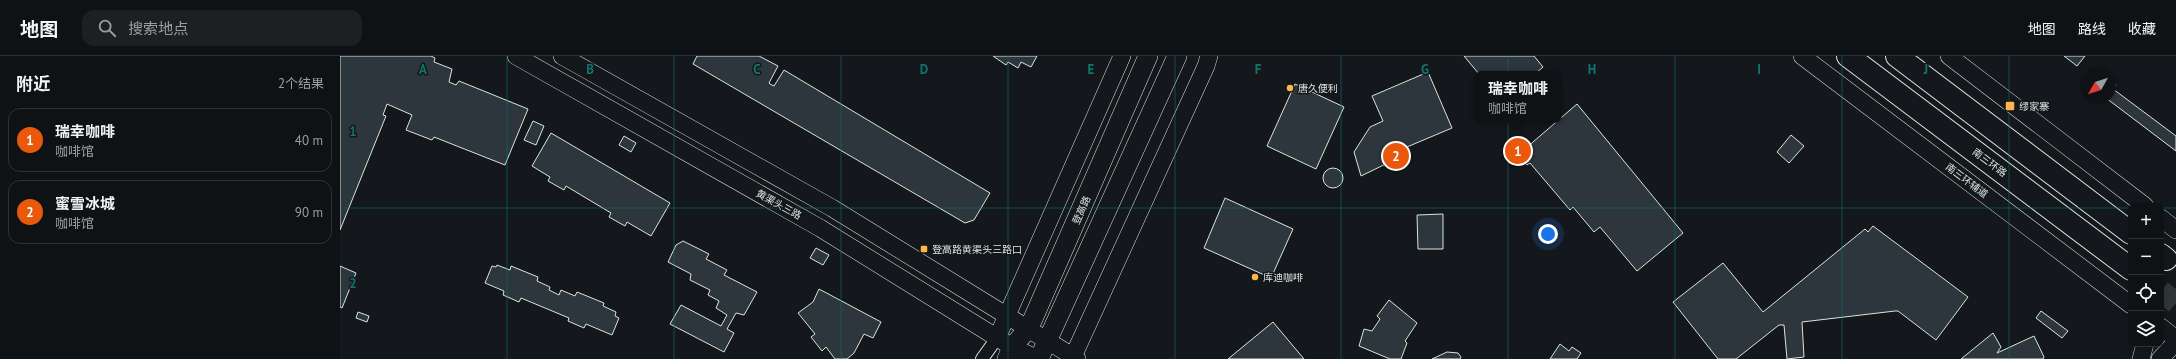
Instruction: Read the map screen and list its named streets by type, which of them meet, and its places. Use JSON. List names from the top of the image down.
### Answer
{
  "streets": {
    "highway": ["南三环路"],
    "main road": ["登高路"],
    "street": ["南三环辅道", "黄渠头三路"]
  },
  "crossings": [
    ["黄渠头三路", "登高路"]
  ],
  "places": {
    "other": ["唐久便利", "库迪咖啡"],
    "transit": ["缪家寨", "登高路黄渠头三路口"]
  },
  "north": "bottom left",
  "page": {
    "header": "地图",
    "search": "搜索地点",
    "nav": ["地图", "路线", "收藏"],
    "heading": ["附近", "2个结果"],
    "popup": ["瑞幸咖啡", "咖啡馆"],
    "list": [
      {
        "mark": "1",
        "name": "瑞幸咖啡",
        "note": "咖啡馆",
        "value": "40 m"
      },
      {
        "mark": "2",
        "name": "蜜雪冰城",
        "note": "咖啡馆",
        "value": "90 m"
      }
    ],
    "pins": ["1", "2"],
    "map_buttons": ["+", "−"]
  },
  "grid": {
    "columns": [
      "A",
      "B",
      "C",
      "D",
      "E",
      "F",
      "G",
      "H",
      "I",
      "J"
    ],
    "rows": ["1", "2"]
  }
}
